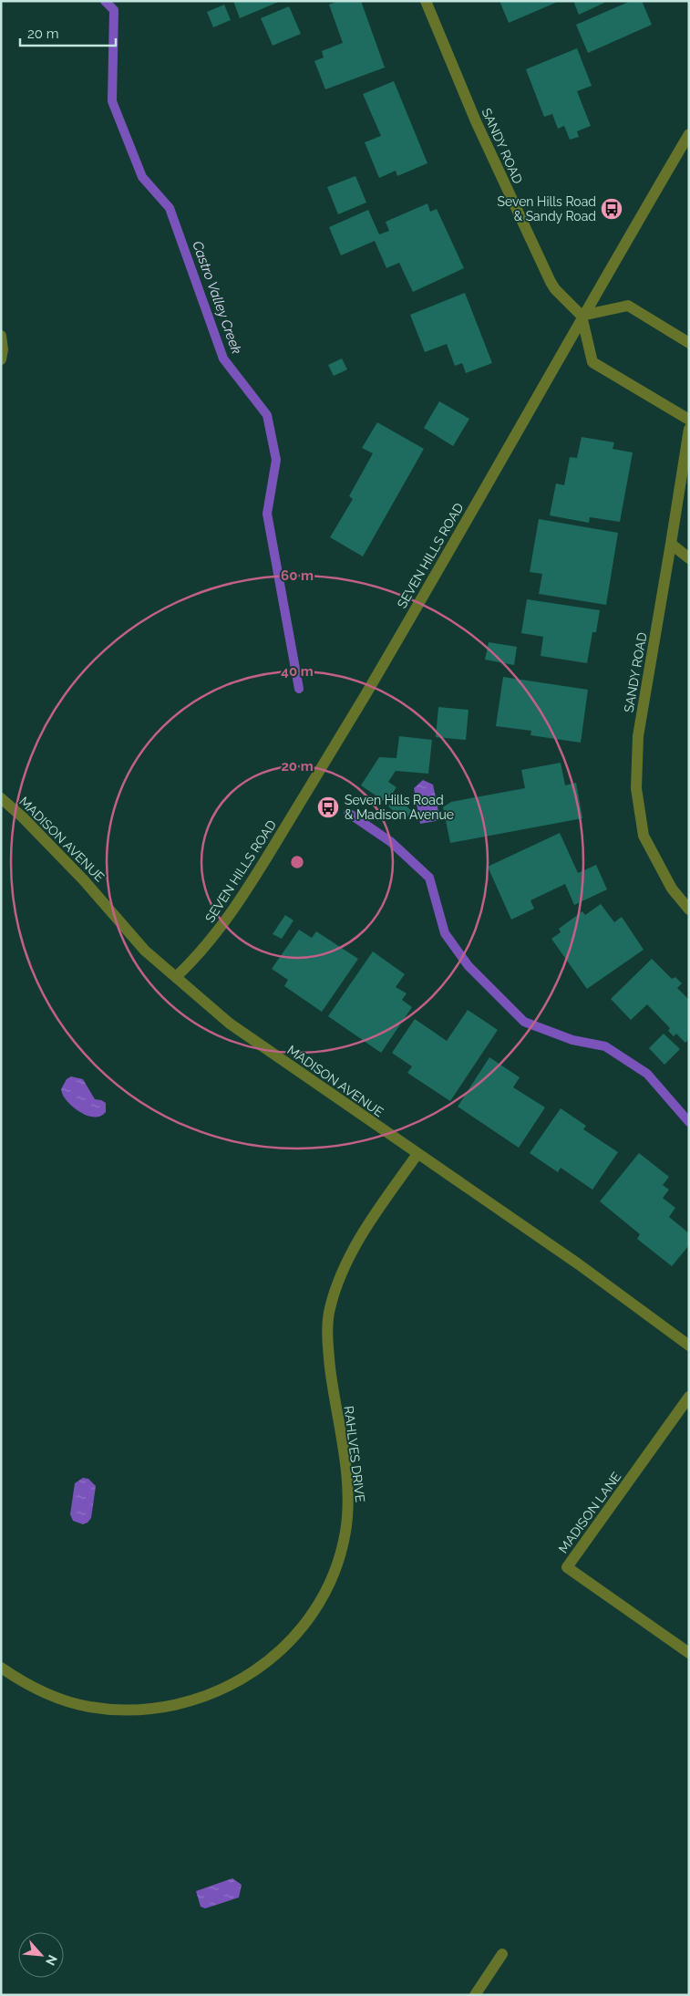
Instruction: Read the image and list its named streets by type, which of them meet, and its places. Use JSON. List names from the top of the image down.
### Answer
{
  "streets": {
    "street": [
      "SANDY ROAD",
      "SEVEN HILLS ROAD",
      "MADISON AVENUE",
      "RAHLVES DRIVE",
      "MADISON LANE"
    ]
  },
  "crossings": [
    ["SANDY ROAD", "SEVEN HILLS ROAD"],
    ["SEVEN HILLS ROAD", "MADISON AVENUE"],
    ["MADISON AVENUE", "RAHLVES DRIVE"]
  ],
  "water": ["Castro Valley Creek"],
  "places": {
    "bus stop": ["Seven Hills Road & Sandy Road", "Seven Hills Road & Madison Avenue"]
  },
  "scale_bar": "20 m",
  "north": "bottom right",
  "rings": ["60 m", "40 m", "20 m"]
}
